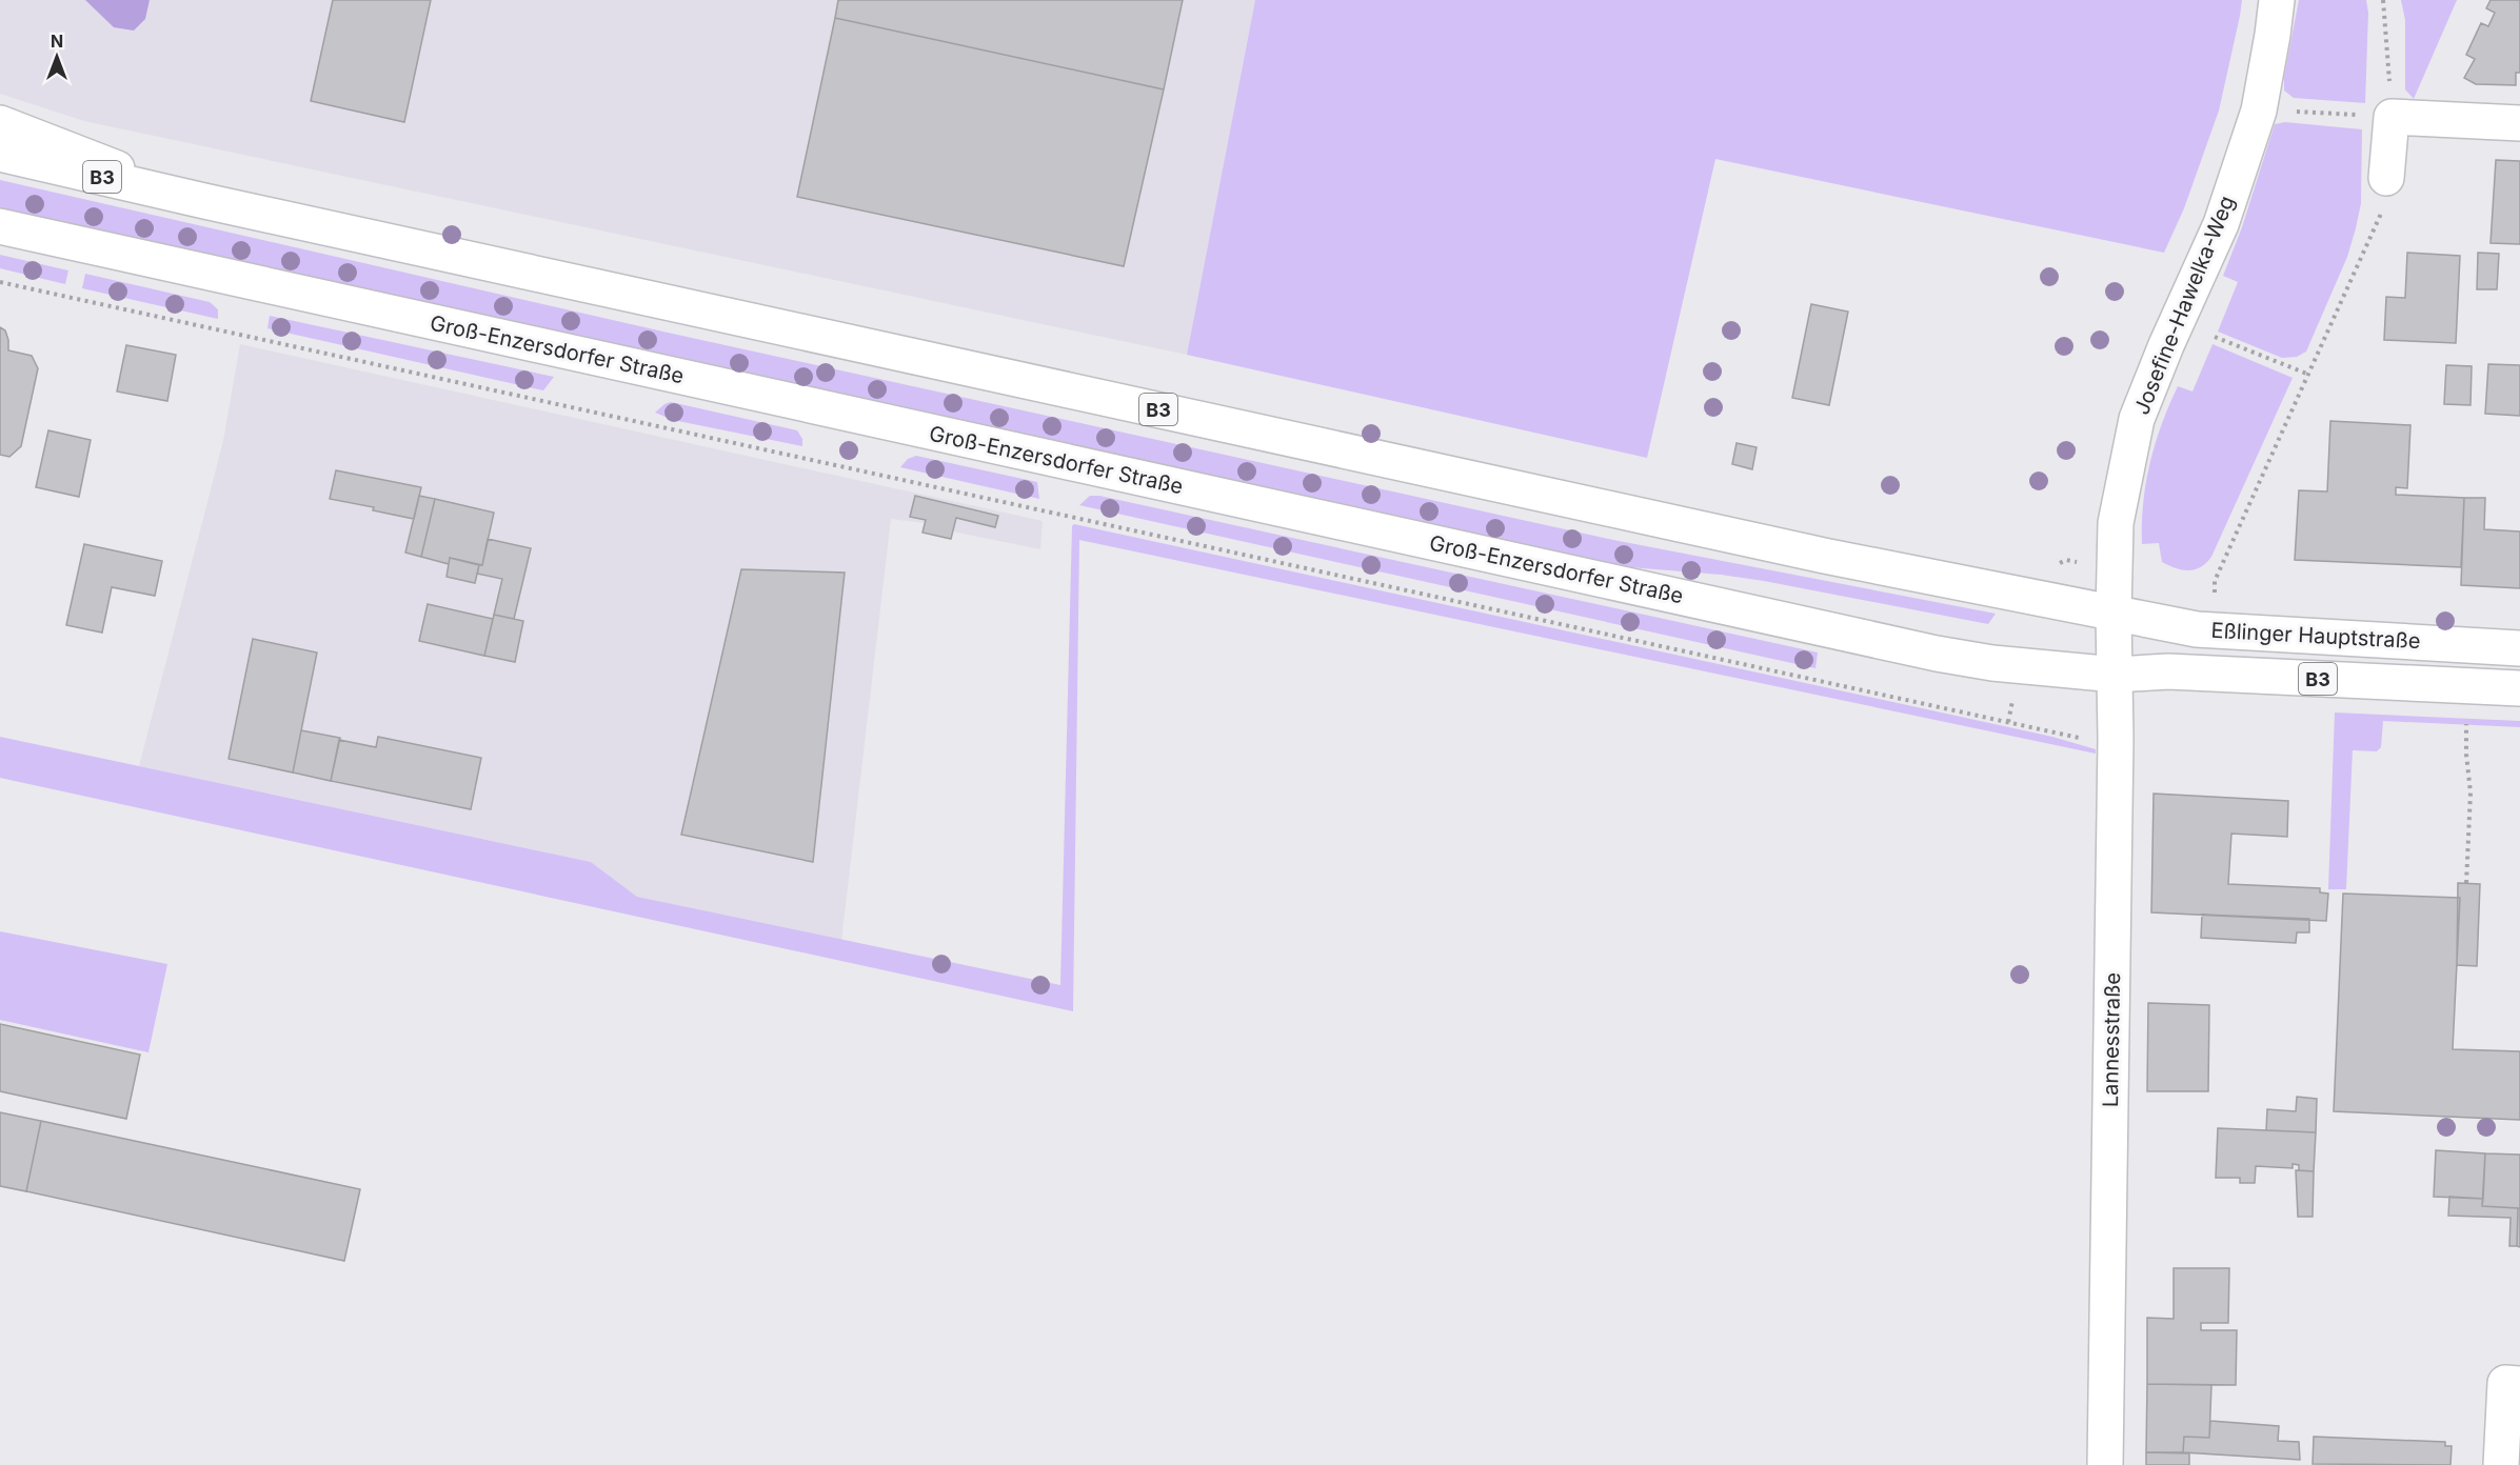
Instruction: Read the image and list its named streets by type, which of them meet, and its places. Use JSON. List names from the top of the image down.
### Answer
{
  "streets": {
    "main road": [
      "B3",
      "Josefine-Hawelka-Weg",
      "Groß-Enzersdorfer Straße",
      "Eßlinger Hauptstraße",
      "Lannesstraße"
    ]
  },
  "crossings": [
    ["B3", "Josefine-Hawelka-Weg"],
    ["B3", "Eßlinger Hauptstraße"],
    ["B3", "Lannesstraße"],
    ["Josefine-Hawelka-Weg", "Eßlinger Hauptstraße"],
    ["Josefine-Hawelka-Weg", "Lannesstraße"],
    ["Groß-Enzersdorfer Straße", "Eßlinger Hauptstraße"],
    ["Groß-Enzersdorfer Straße", "Lannesstraße"],
    ["Eßlinger Hauptstraße", "Lannesstraße"]
  ],
  "north": "top"
}
